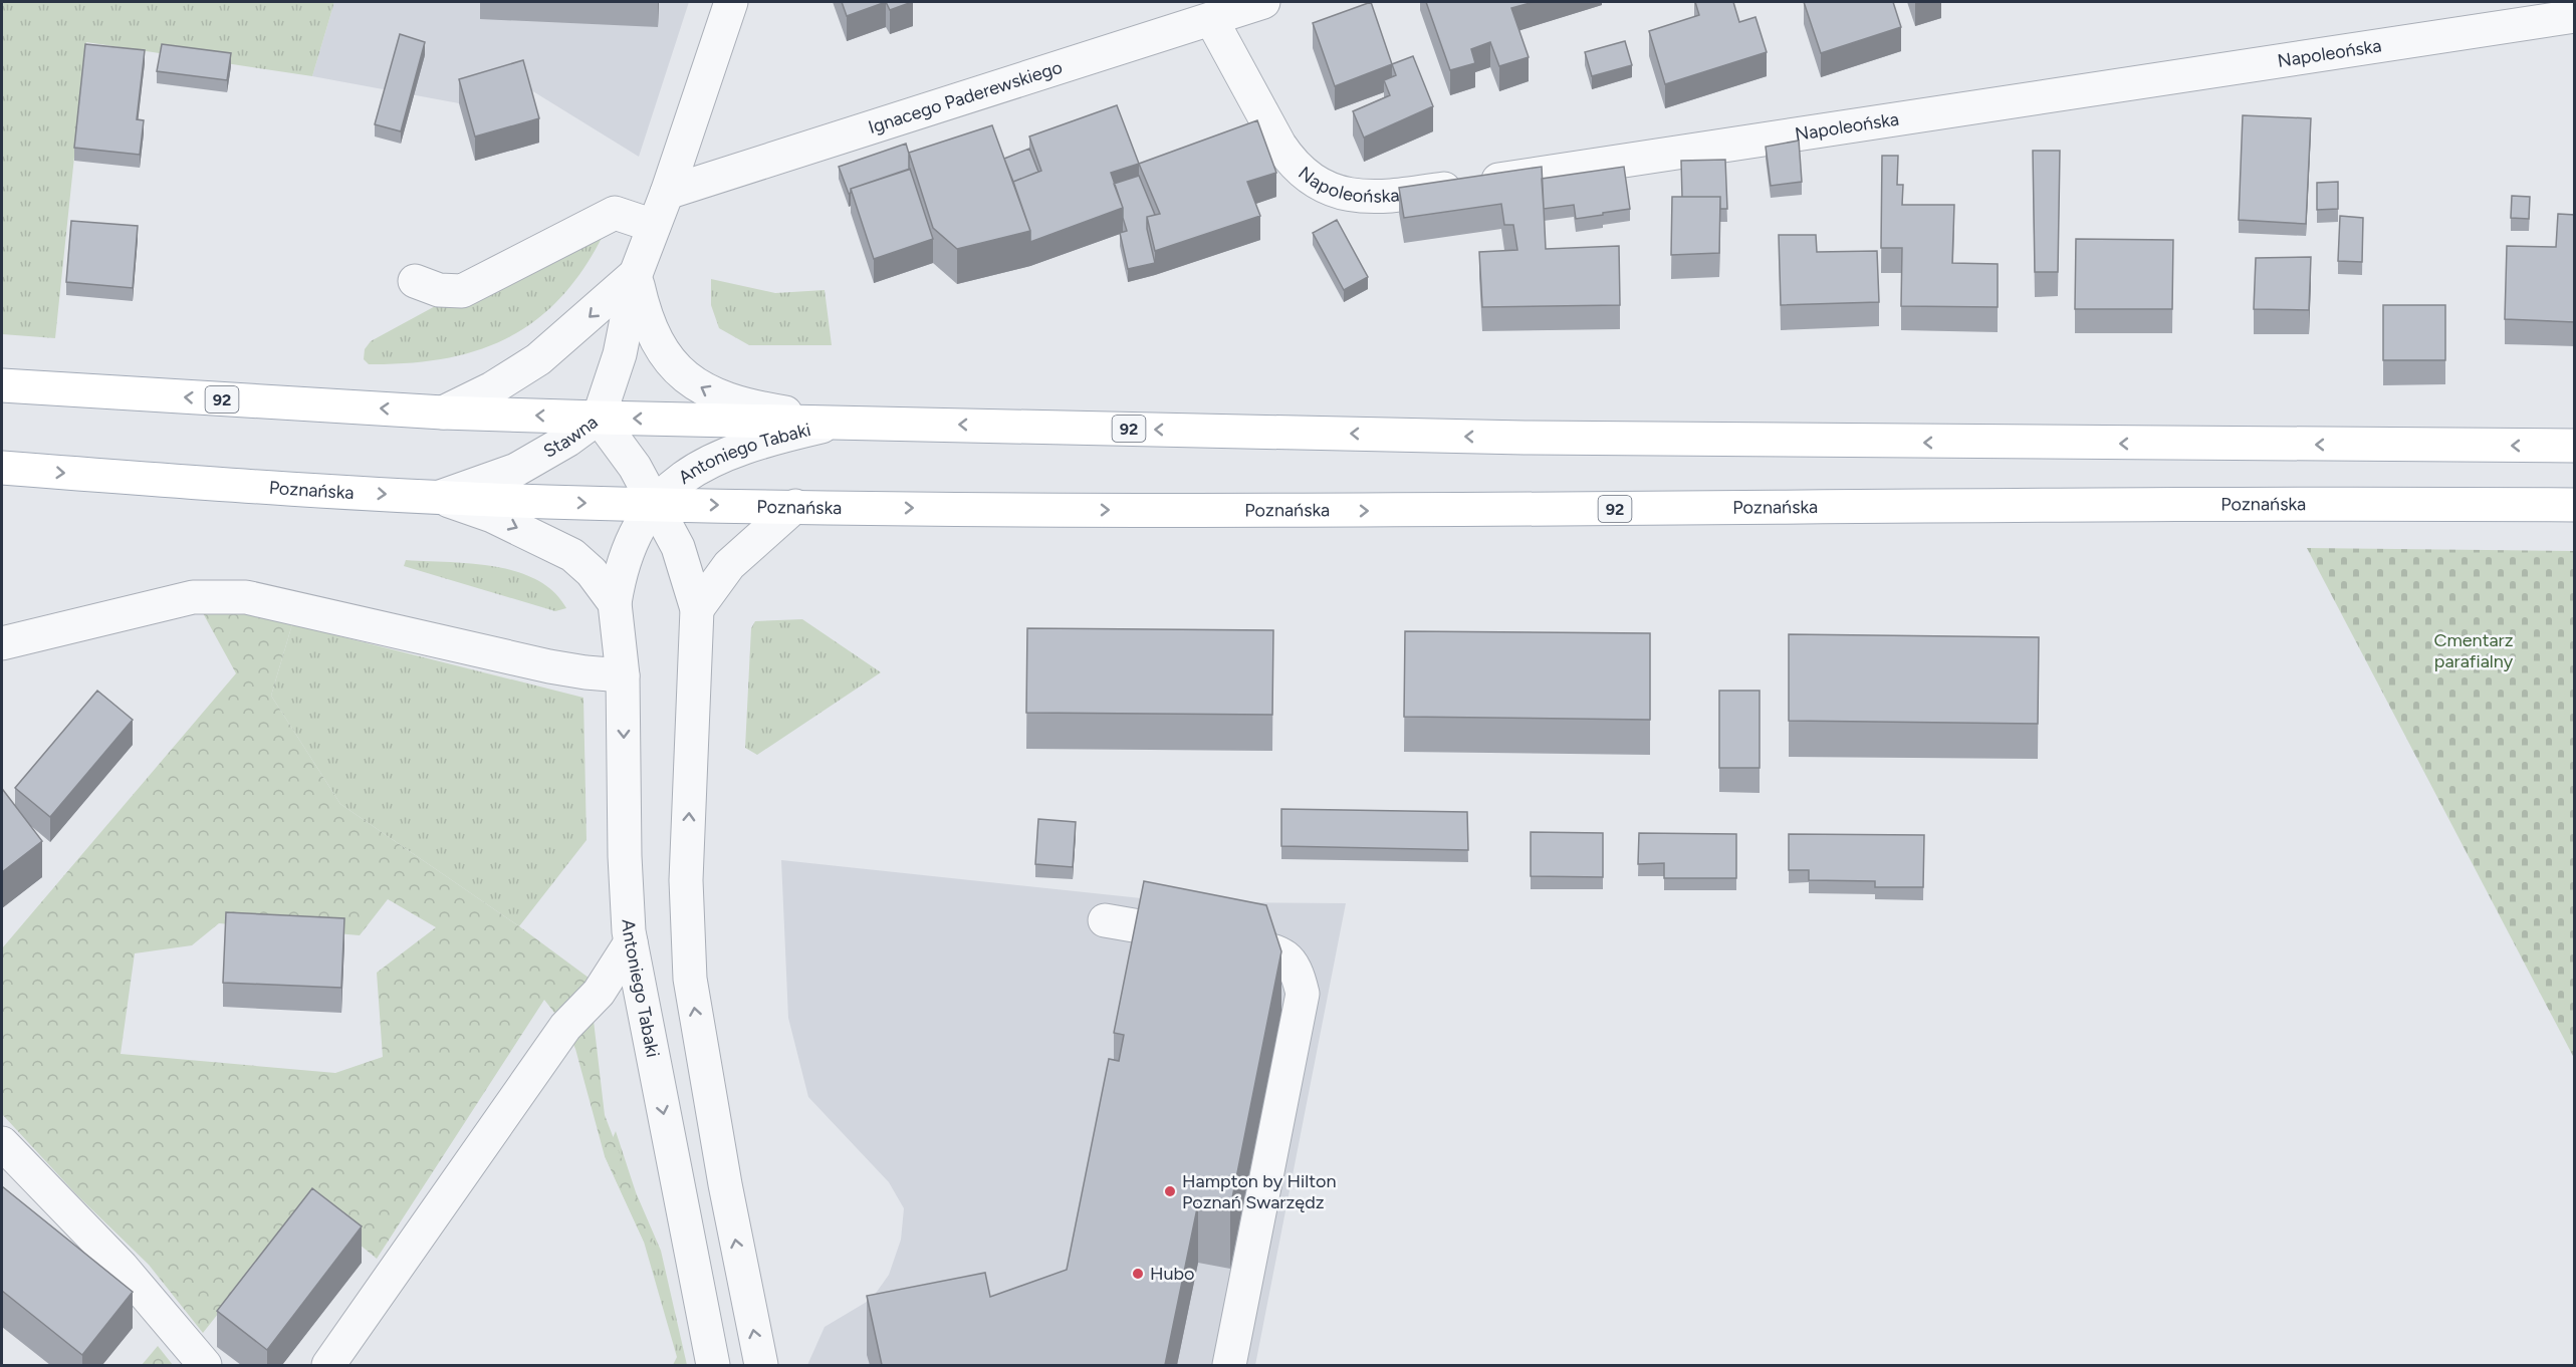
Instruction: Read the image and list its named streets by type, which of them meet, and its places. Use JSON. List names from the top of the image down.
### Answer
{
  "streets": {
    "main road": ["92", "Poznańska"],
    "street": [
      "Napoleońska",
      "Ignacego Paderewskiego",
      "Stawna",
      "Antoniego Tabaki"
    ]
  },
  "crossings": [
    ["Napoleońska", "Ignacego Paderewskiego"],
    ["Ignacego Paderewskiego", "Stawna"],
    ["92", "Stawna"],
    ["92", "Antoniego Tabaki"],
    ["Stawna", "Poznańska"],
    ["Antoniego Tabaki", "Poznańska"]
  ],
  "parks": ["Cmentarz parafialny"],
  "places": ["Hampton by Hilton Poznań Swarzędz", "Hubo"]
}
